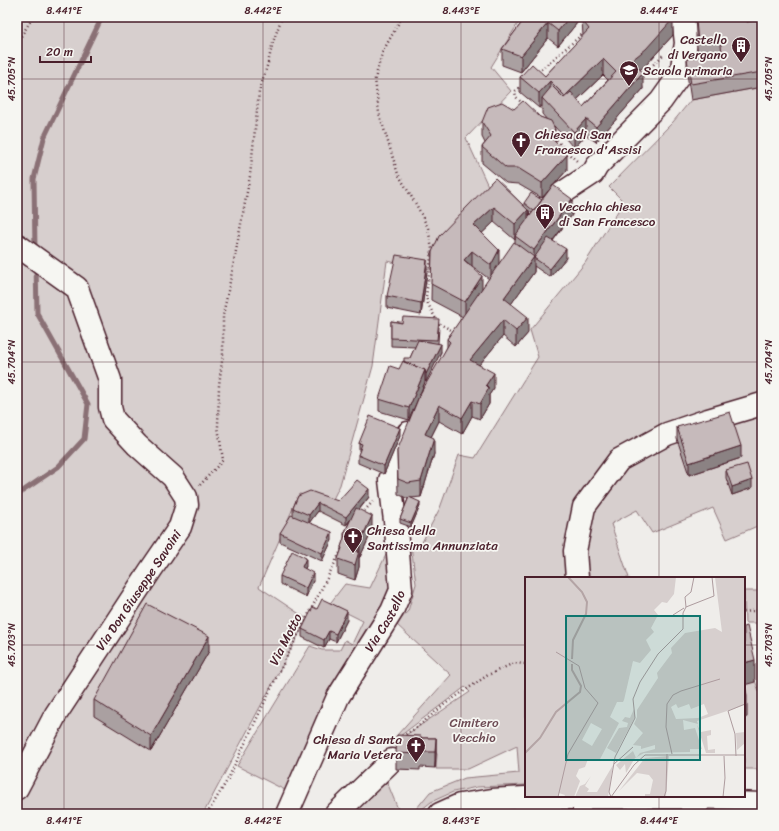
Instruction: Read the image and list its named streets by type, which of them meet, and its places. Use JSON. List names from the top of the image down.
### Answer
{
  "streets": {
    "street": ["Via Don Giuseppe Savoini", "Via Castello"],
    "path": ["Via Motto"]
  },
  "parks": ["Cimitero Vecchio"],
  "places": {
    "building": ["Castello di Vergano", "Vecchia chiesa di San Francesco"],
    "school or university": ["Scuola primaria"],
    "church": ["Chiesa di San Francesco d'Assisi", "Chiesa della Santissima Annunziata", "Chiesa di Santa Maria Vetera"]
  },
  "scale_bar": "20 m",
  "coordinates": [
    "8.441°E",
    "8.442°E",
    "8.443°E",
    "8.444°E",
    "45.705°N",
    "45.704°N",
    "45.703°N"
  ]
}
